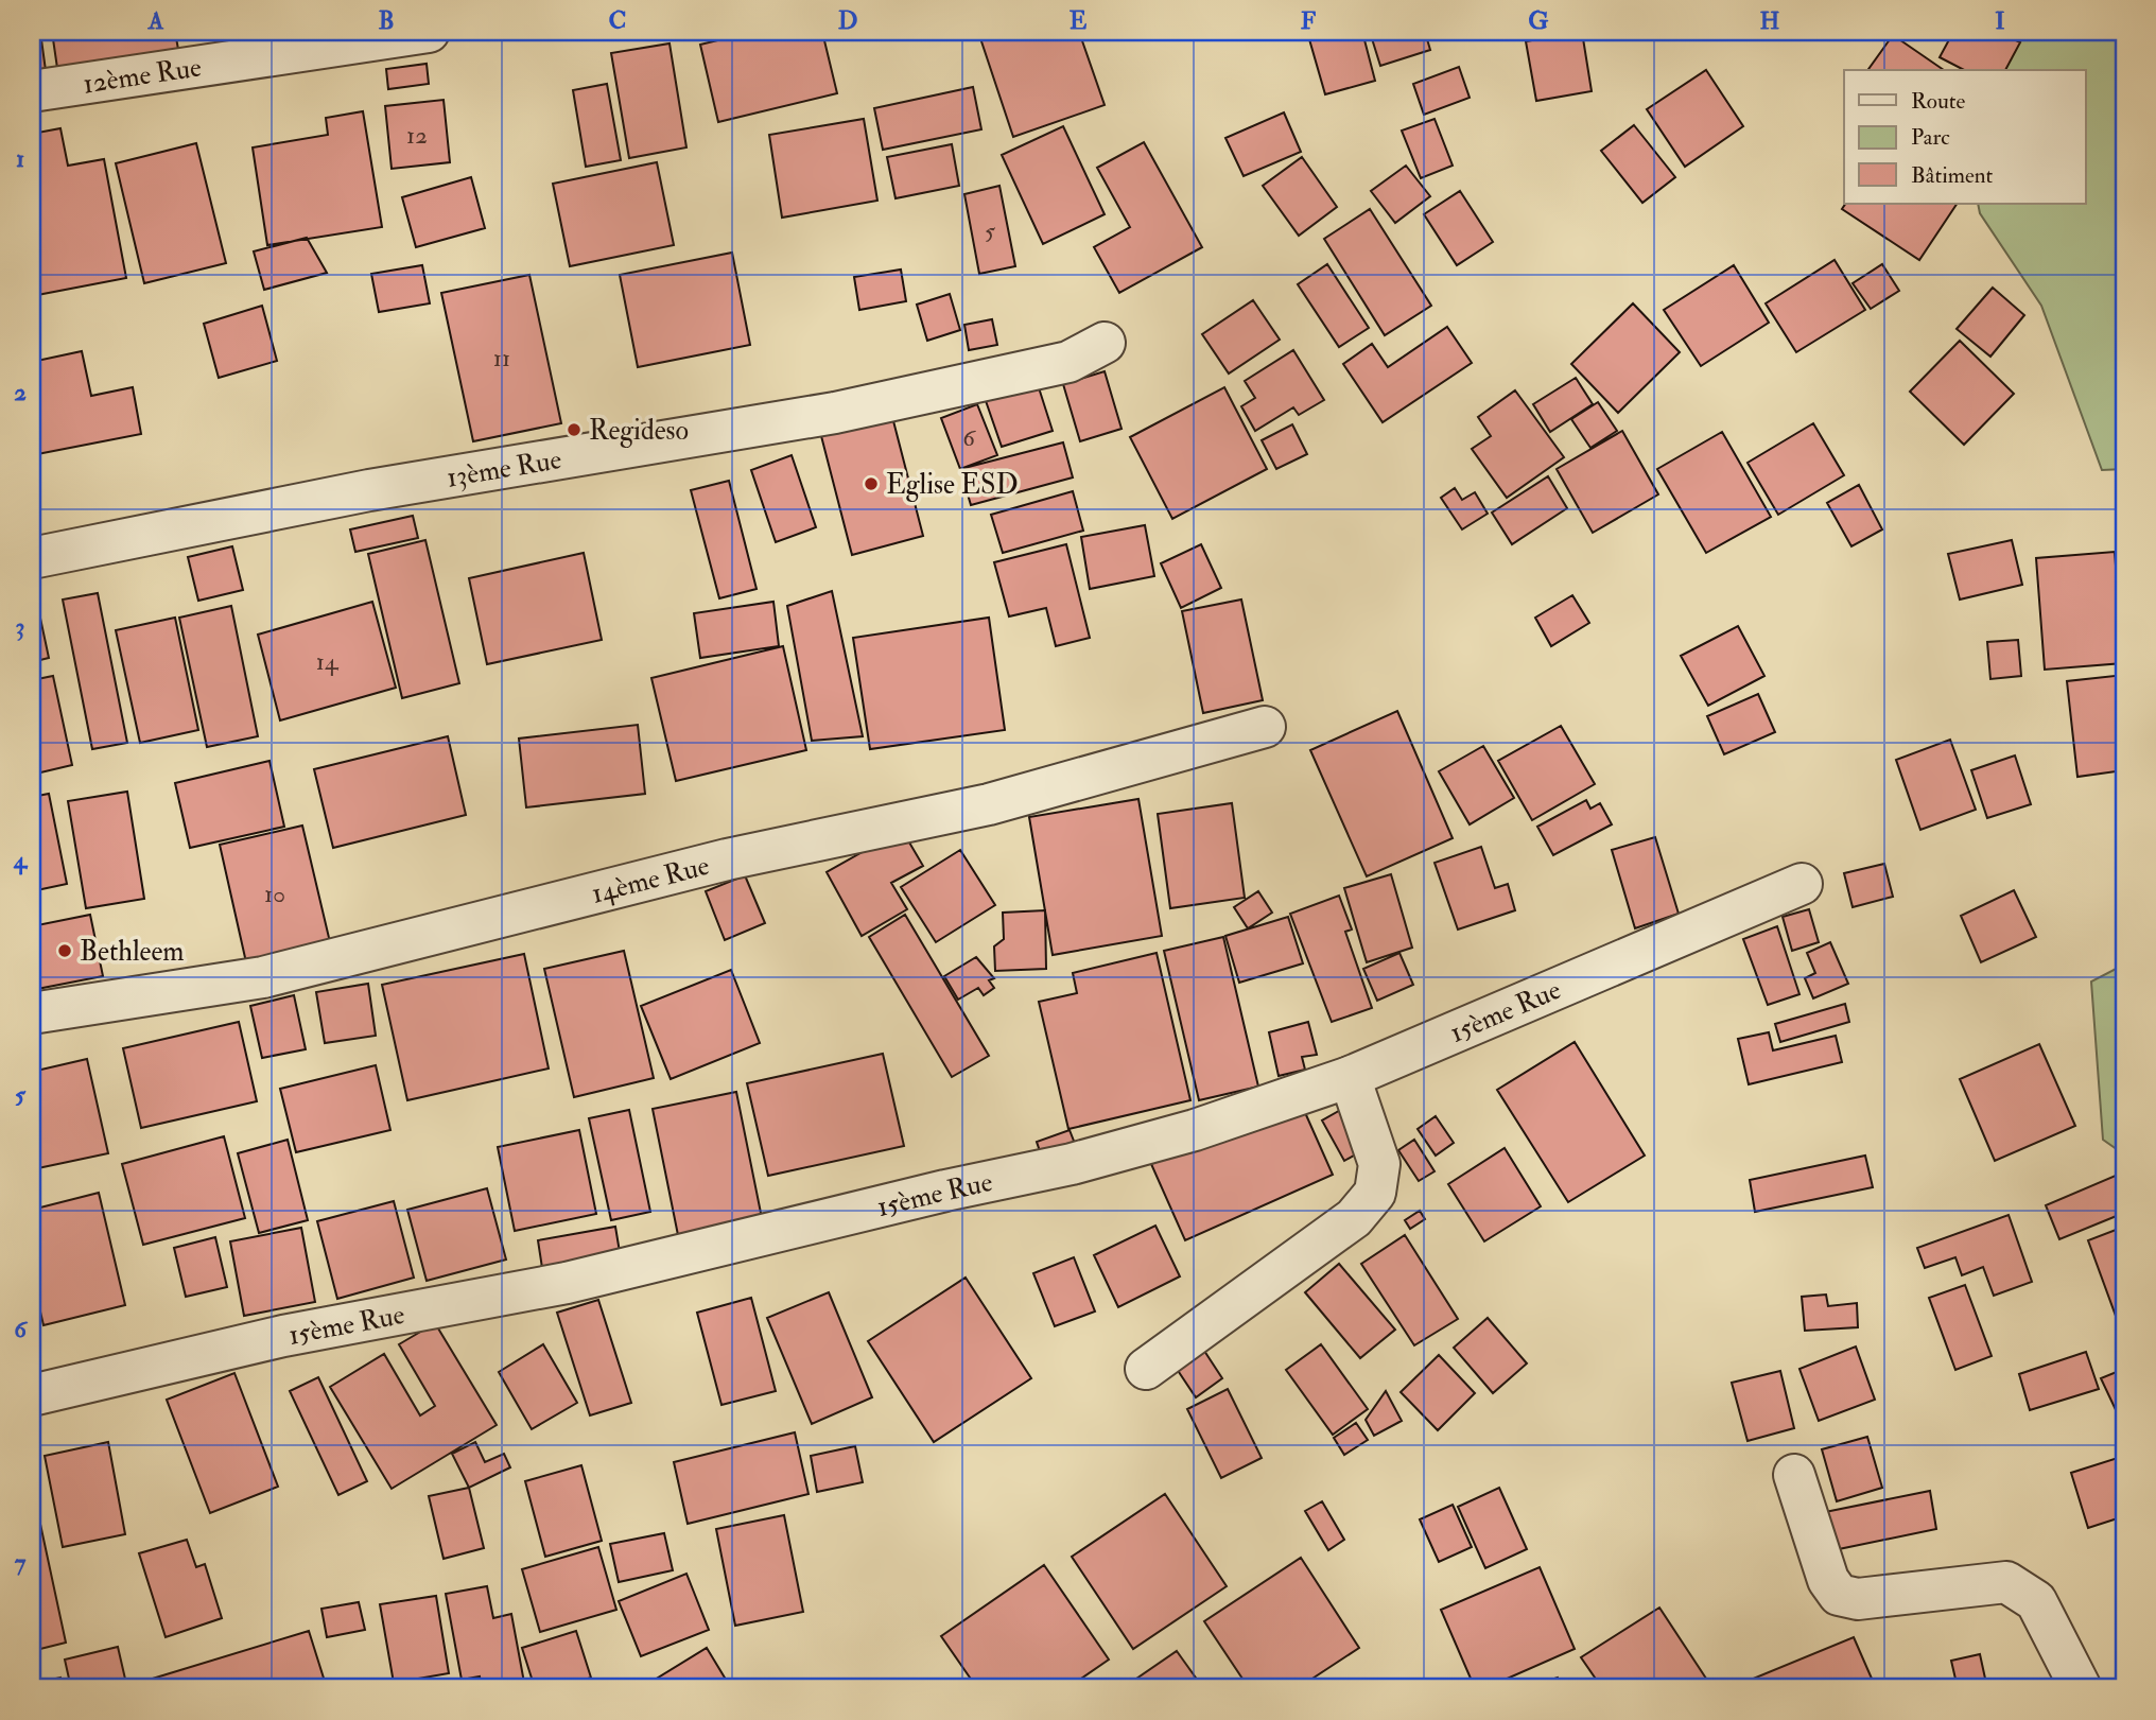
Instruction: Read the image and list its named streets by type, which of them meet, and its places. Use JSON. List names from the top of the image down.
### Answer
{
  "streets": {
    "street": [
      "12ème Rue",
      "13ème Rue",
      "14ème Rue",
      "15ème Rue"
    ]
  },
  "places": ["Regideso", "Eglise ESD", "Bethleem"],
  "house_numbers": [
    "12",
    "5",
    "11",
    "6",
    "14",
    "10"
  ],
  "legend": ["Route", "Parc", "Bâtiment"],
  "grid": {
    "columns": [
      "A",
      "B",
      "C",
      "D",
      "E",
      "F",
      "G",
      "H",
      "I"
    ],
    "rows": [
      "1",
      "2",
      "3",
      "4",
      "5",
      "6",
      "7"
    ]
  }
}
